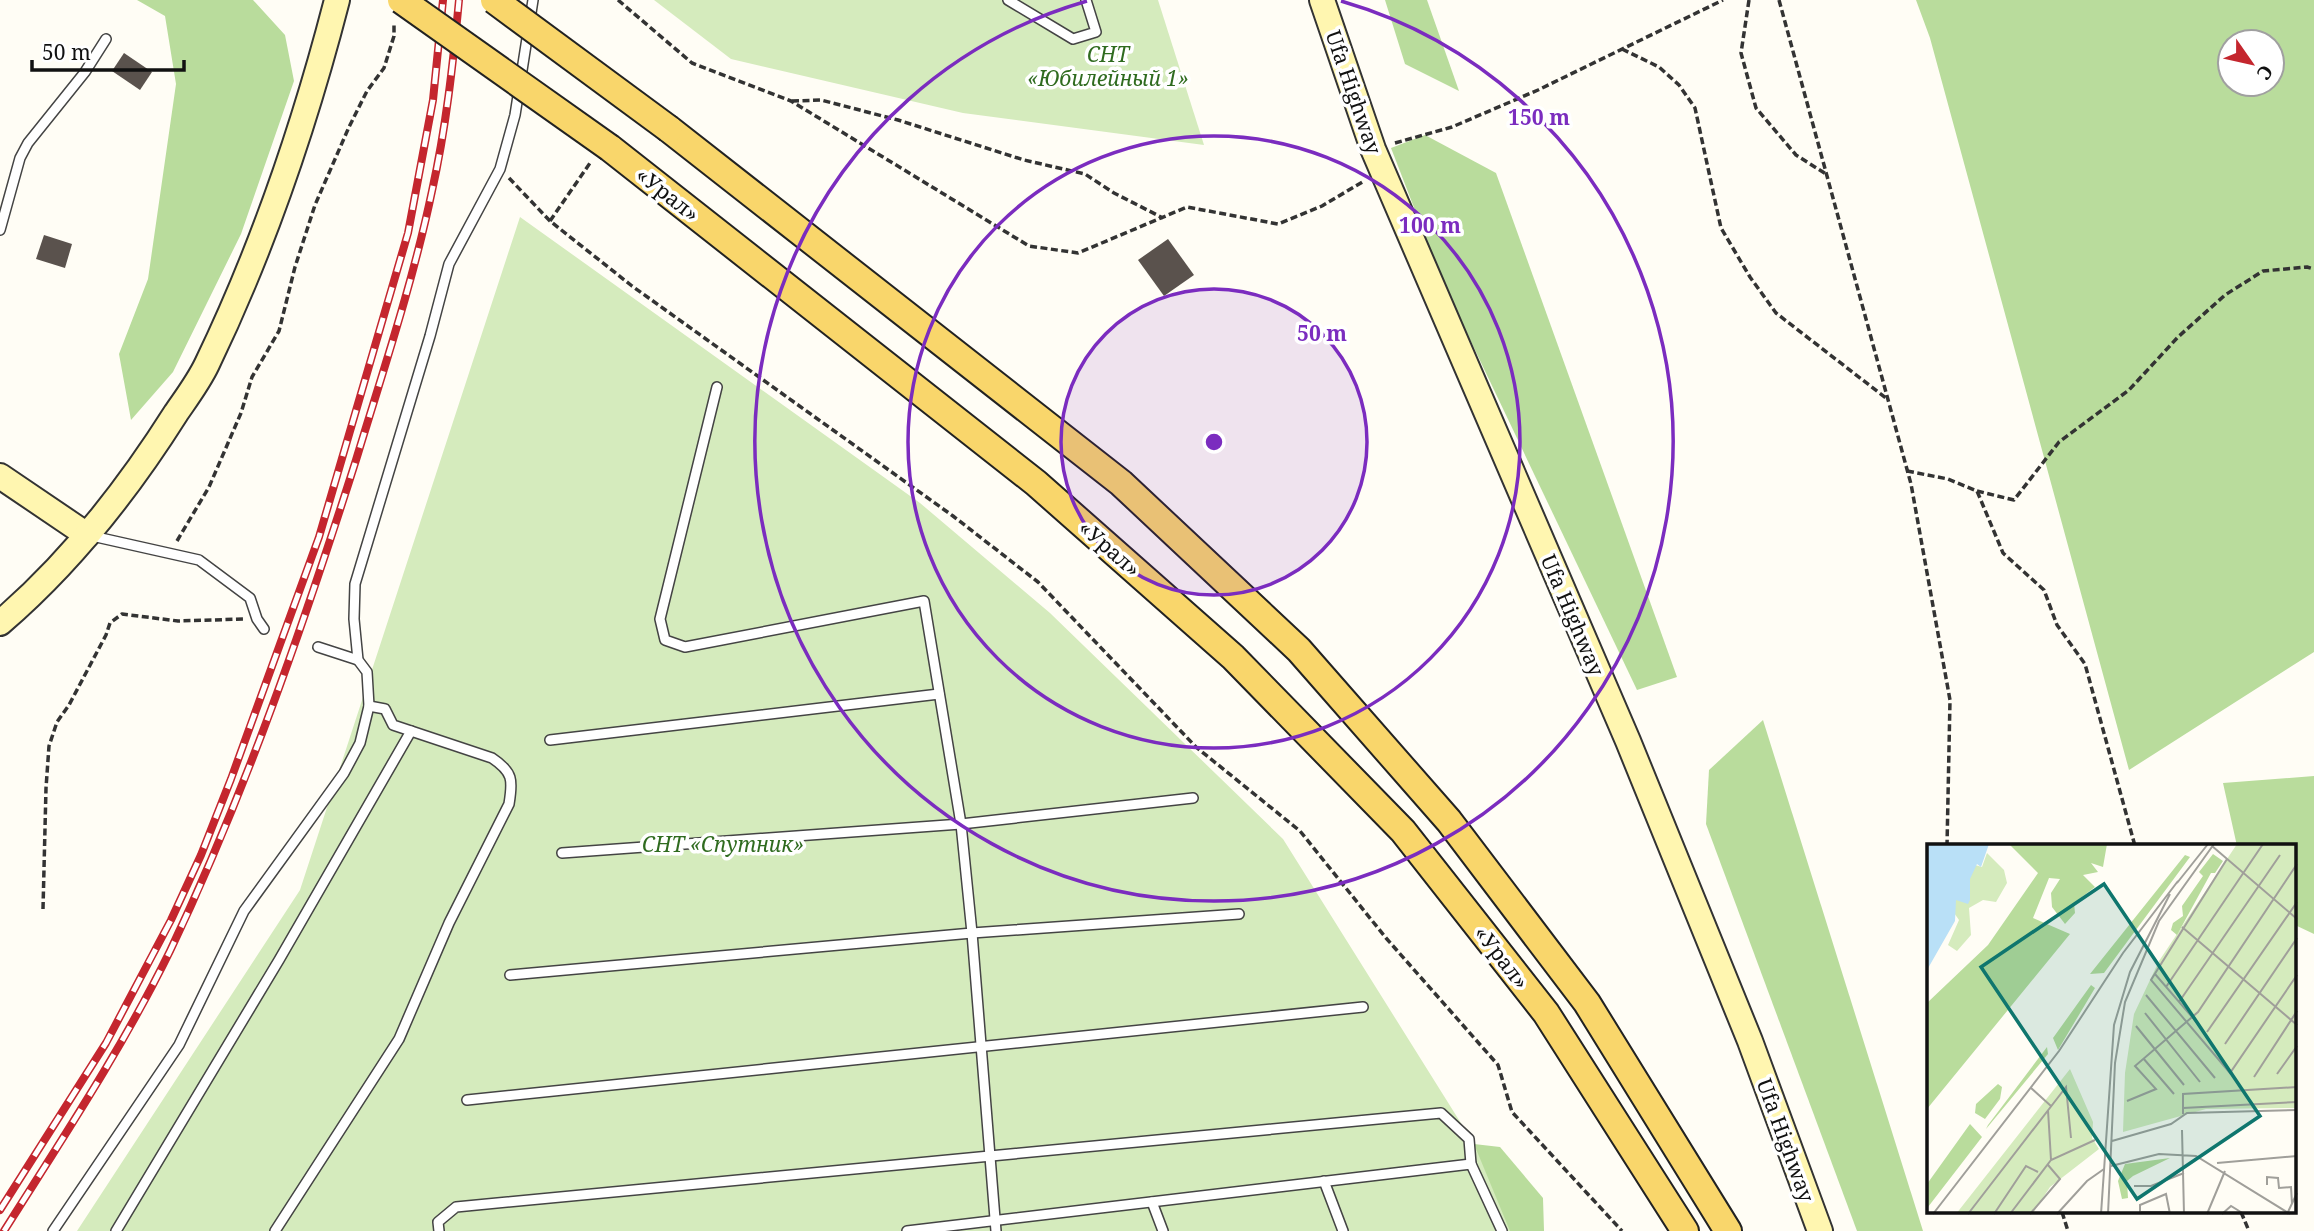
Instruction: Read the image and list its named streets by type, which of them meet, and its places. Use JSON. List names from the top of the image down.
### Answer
{
  "streets": {
    "main road": ["Ufa Highway", "«Урал»"]
  },
  "parks": ["СНТ «Юбилейный 1»", "СНТ «Спутник»"],
  "scale_bar": "50 m",
  "north": "bottom right",
  "rings": ["150 m", "100 m", "50 m"]
}
